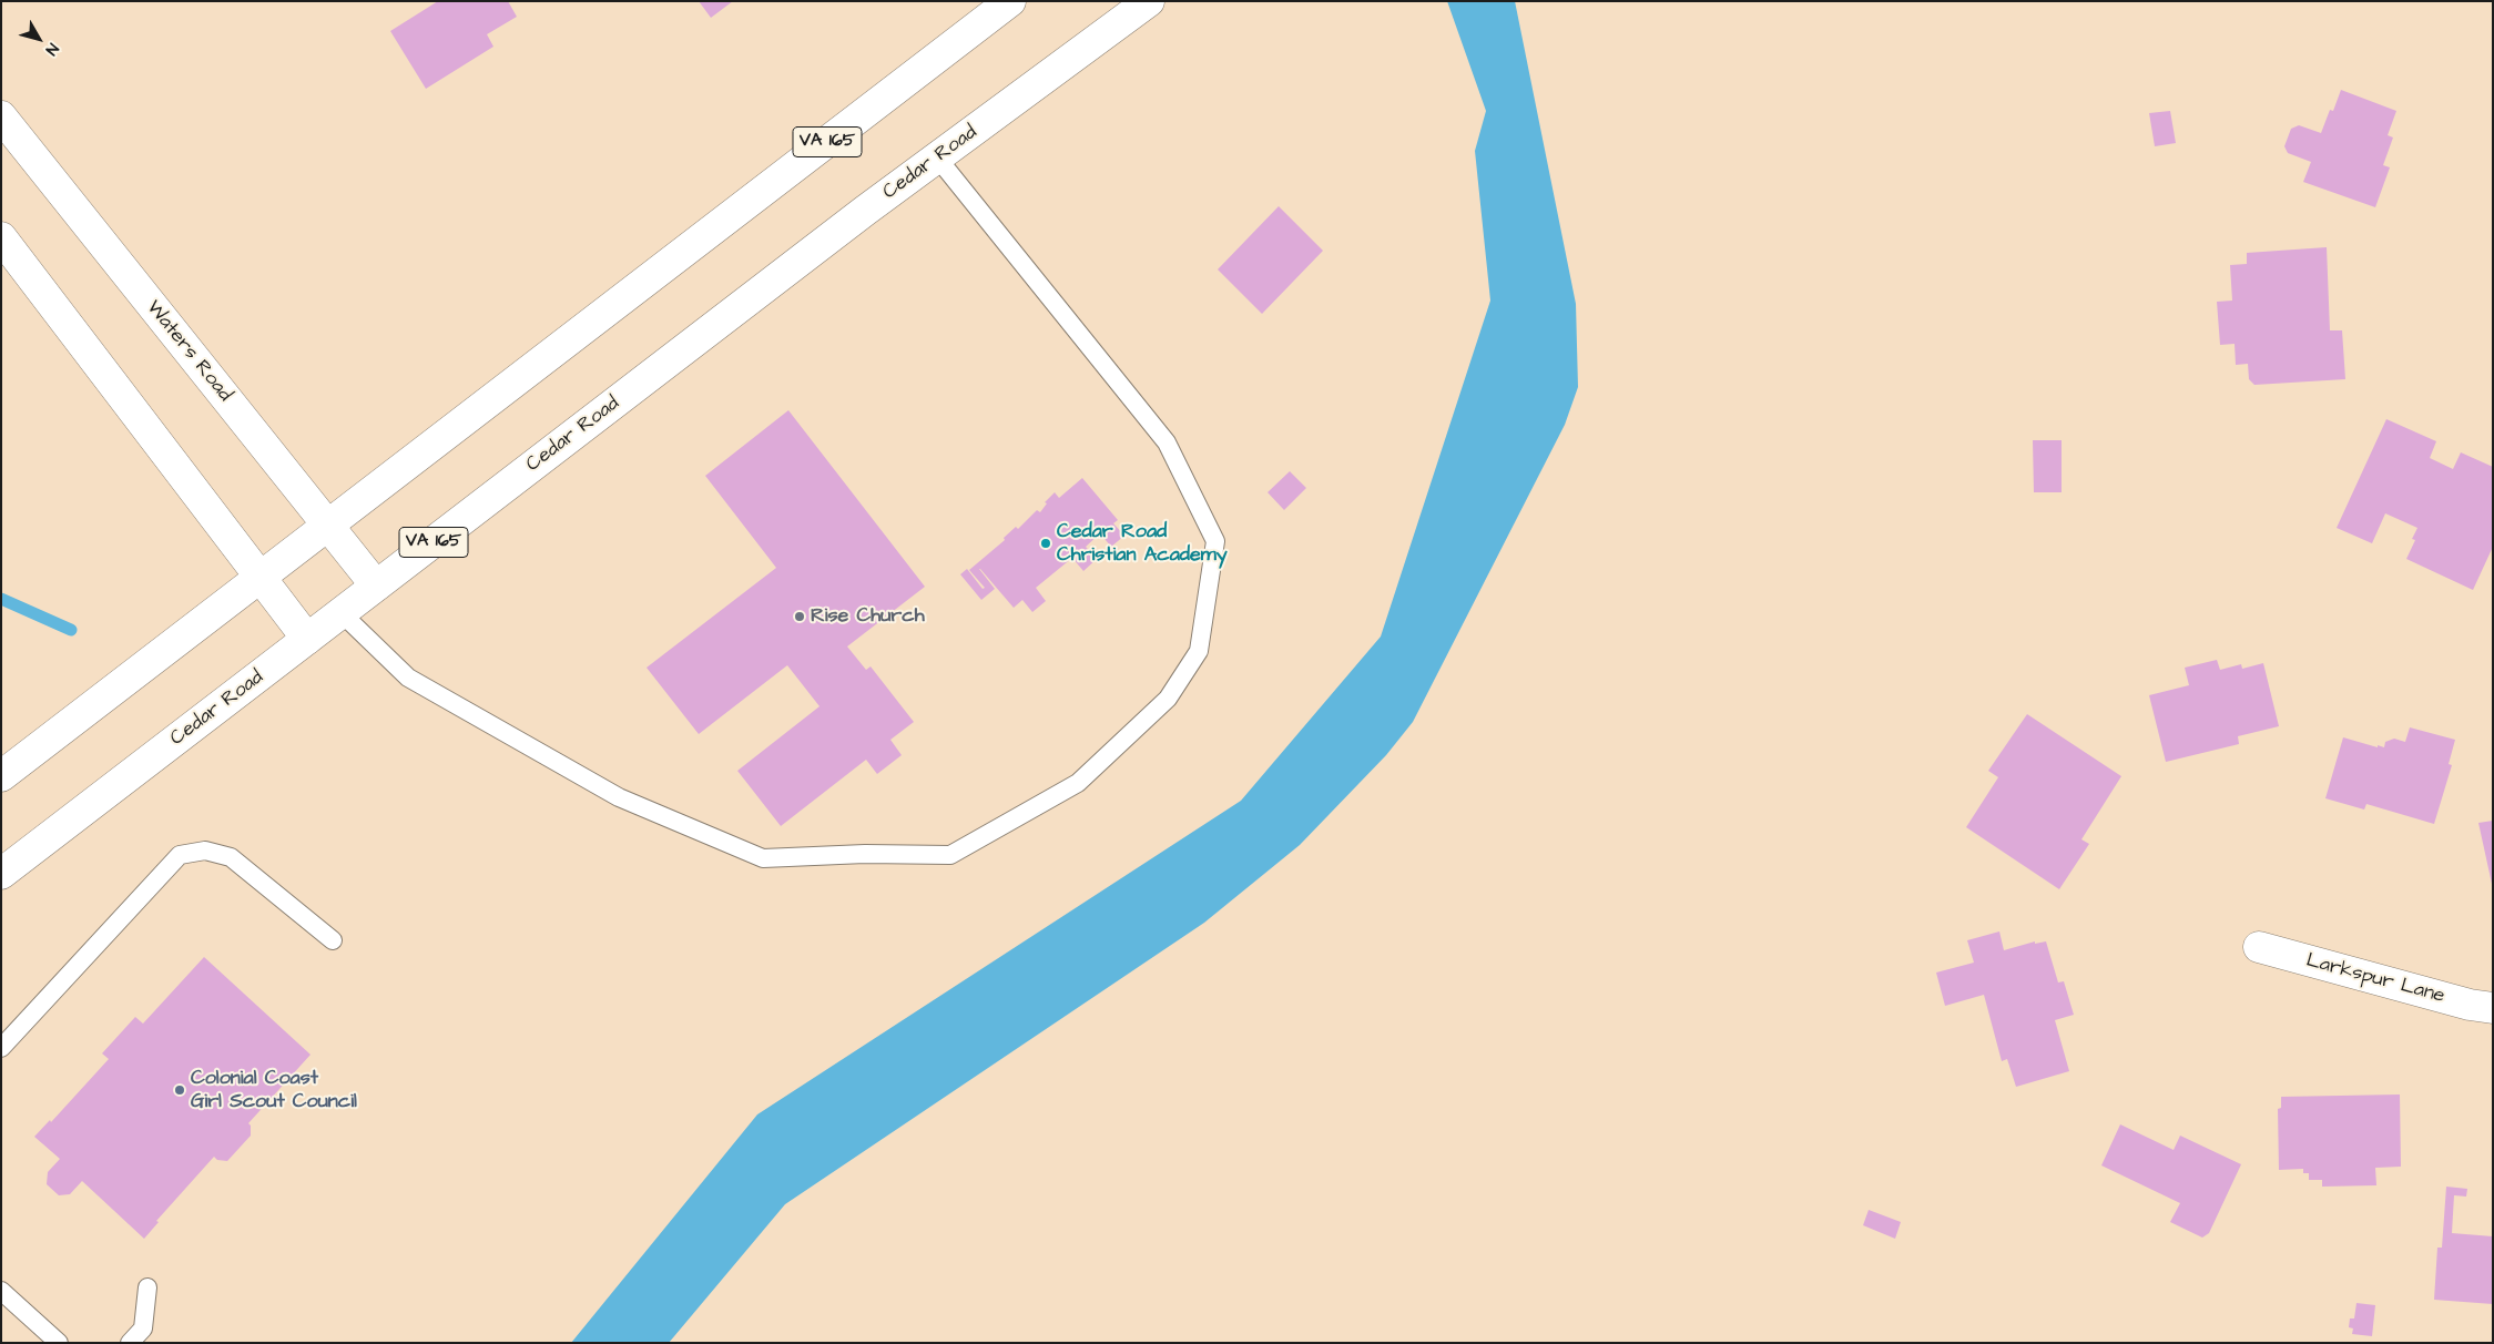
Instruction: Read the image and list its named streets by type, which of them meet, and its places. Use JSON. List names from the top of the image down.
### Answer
{
  "streets": {
    "main road": [
      "VA 165",
      "Cedar Road",
      "Waters Road",
      "Larkspur Lane"
    ]
  },
  "crossings": [
    ["VA 165", "Waters Road"],
    ["Cedar Road", "Waters Road"]
  ],
  "places": ["Cedar Road Christian Academy", "Rise Church", "Colonial Coast Girl Scout Council"],
  "north": "bottom right"
}
